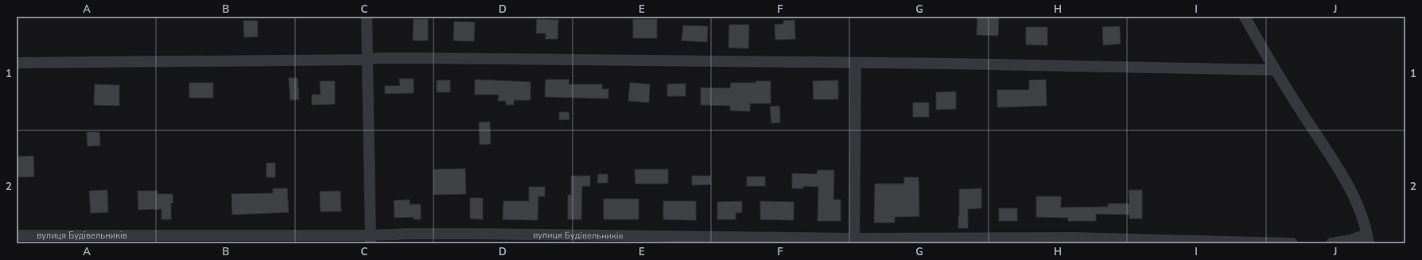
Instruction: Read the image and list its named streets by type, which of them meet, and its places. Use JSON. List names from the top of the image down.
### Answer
{
  "streets": {
    "street": ["вулиця Будівельників"]
  },
  "grid": {
    "columns": [
      "A",
      "B",
      "C",
      "D",
      "E",
      "F",
      "G",
      "H",
      "I",
      "J"
    ],
    "rows": ["1", "2"]
  }
}
